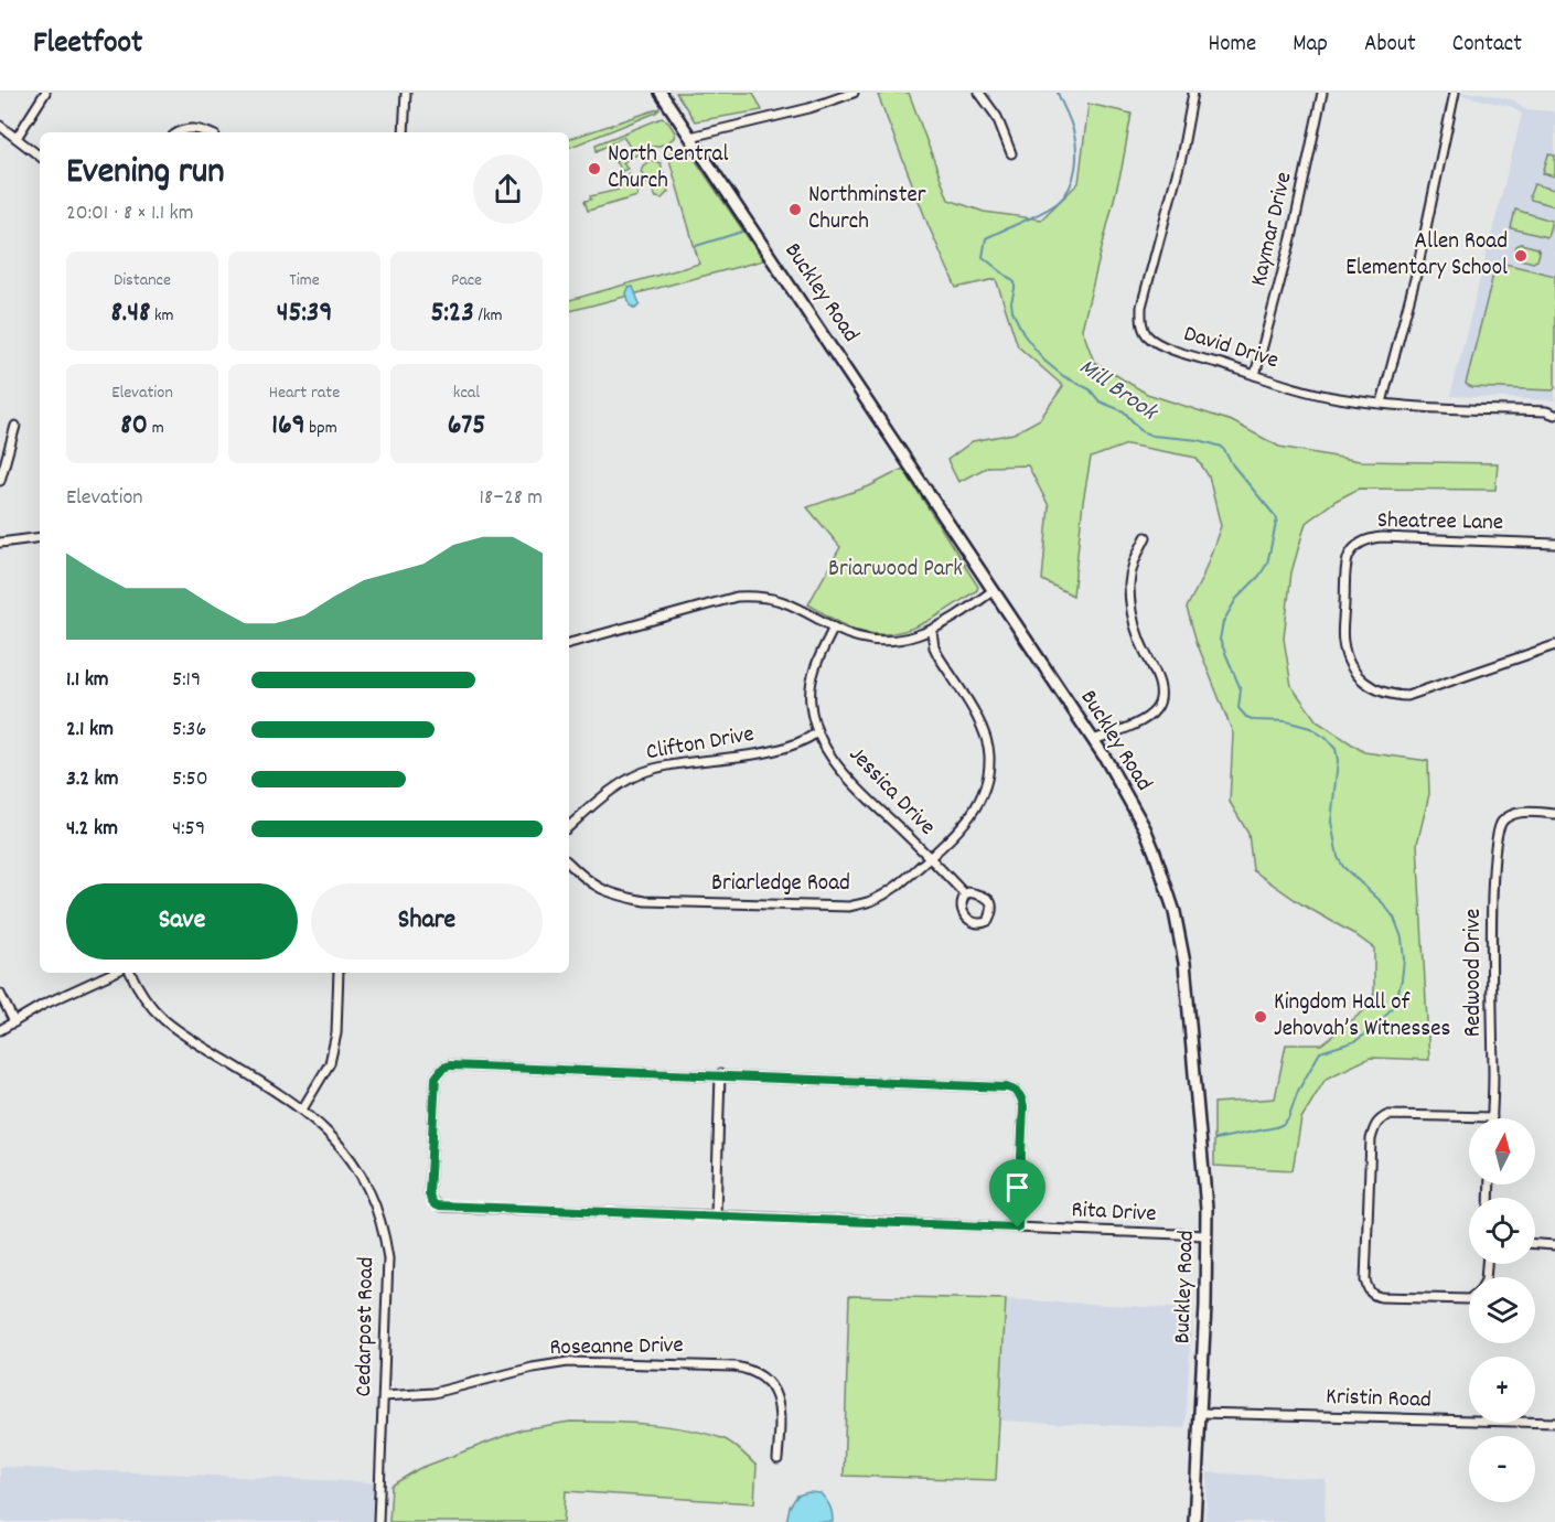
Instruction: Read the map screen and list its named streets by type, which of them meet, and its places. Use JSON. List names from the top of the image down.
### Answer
{
  "streets": {
    "street": [
      "Kaymar Drive",
      "Buckley Road",
      "David Drive",
      "Sheatree Lane",
      "Clifton Drive",
      "Jessica Drive",
      "Briarledge Road",
      "Redwood Drive",
      "Rita Drive",
      "Cedarpost Road",
      "Roseanne Drive",
      "Kristin Road"
    ]
  },
  "crossings": [
    ["Kaymar Drive", "David Drive"],
    ["Buckley Road", "Rita Drive"],
    ["Buckley Road", "Kristin Road"],
    ["Clifton Drive", "Jessica Drive"],
    ["Jessica Drive", "Briarledge Road"],
    ["Cedarpost Road", "Roseanne Drive"]
  ],
  "water": ["Mill Brook"],
  "parks": ["Briarwood Park"],
  "places": [
    "North Central Church",
    "Northminster Church",
    "Allen Road Elementary School",
    "Kingdom Hall of Jehovah’s Witnesses"
  ],
  "north": "top",
  "page": {
    "header": "Fleetfoot",
    "nav": [
      "Home",
      "Map",
      "About",
      "Contact"
    ],
    "heading": ["Evening run", "20:01 · 8 × 1.1 km"],
    "stats": [
      ["Distance", "8.48 km"],
      ["Time", "45:39"],
      ["Pace", "5:23 /km"],
      ["Elevation", "80 m"],
      ["Heart rate", "169 bpm"],
      ["kcal", "675"]
    ],
    "chart": ["Elevation", "18–28 m"],
    "list": [
      {
        "name": "1.1 km",
        "note": "5:19"
      },
      {
        "name": "2.1 km",
        "note": "5:36"
      },
      {
        "name": "3.2 km",
        "note": "5:50"
      },
      {
        "name": "4.2 km",
        "note": "4:59"
      }
    ],
    "buttons": ["Save", "Share"],
    "map_buttons": ["+", "−"]
  }
}
